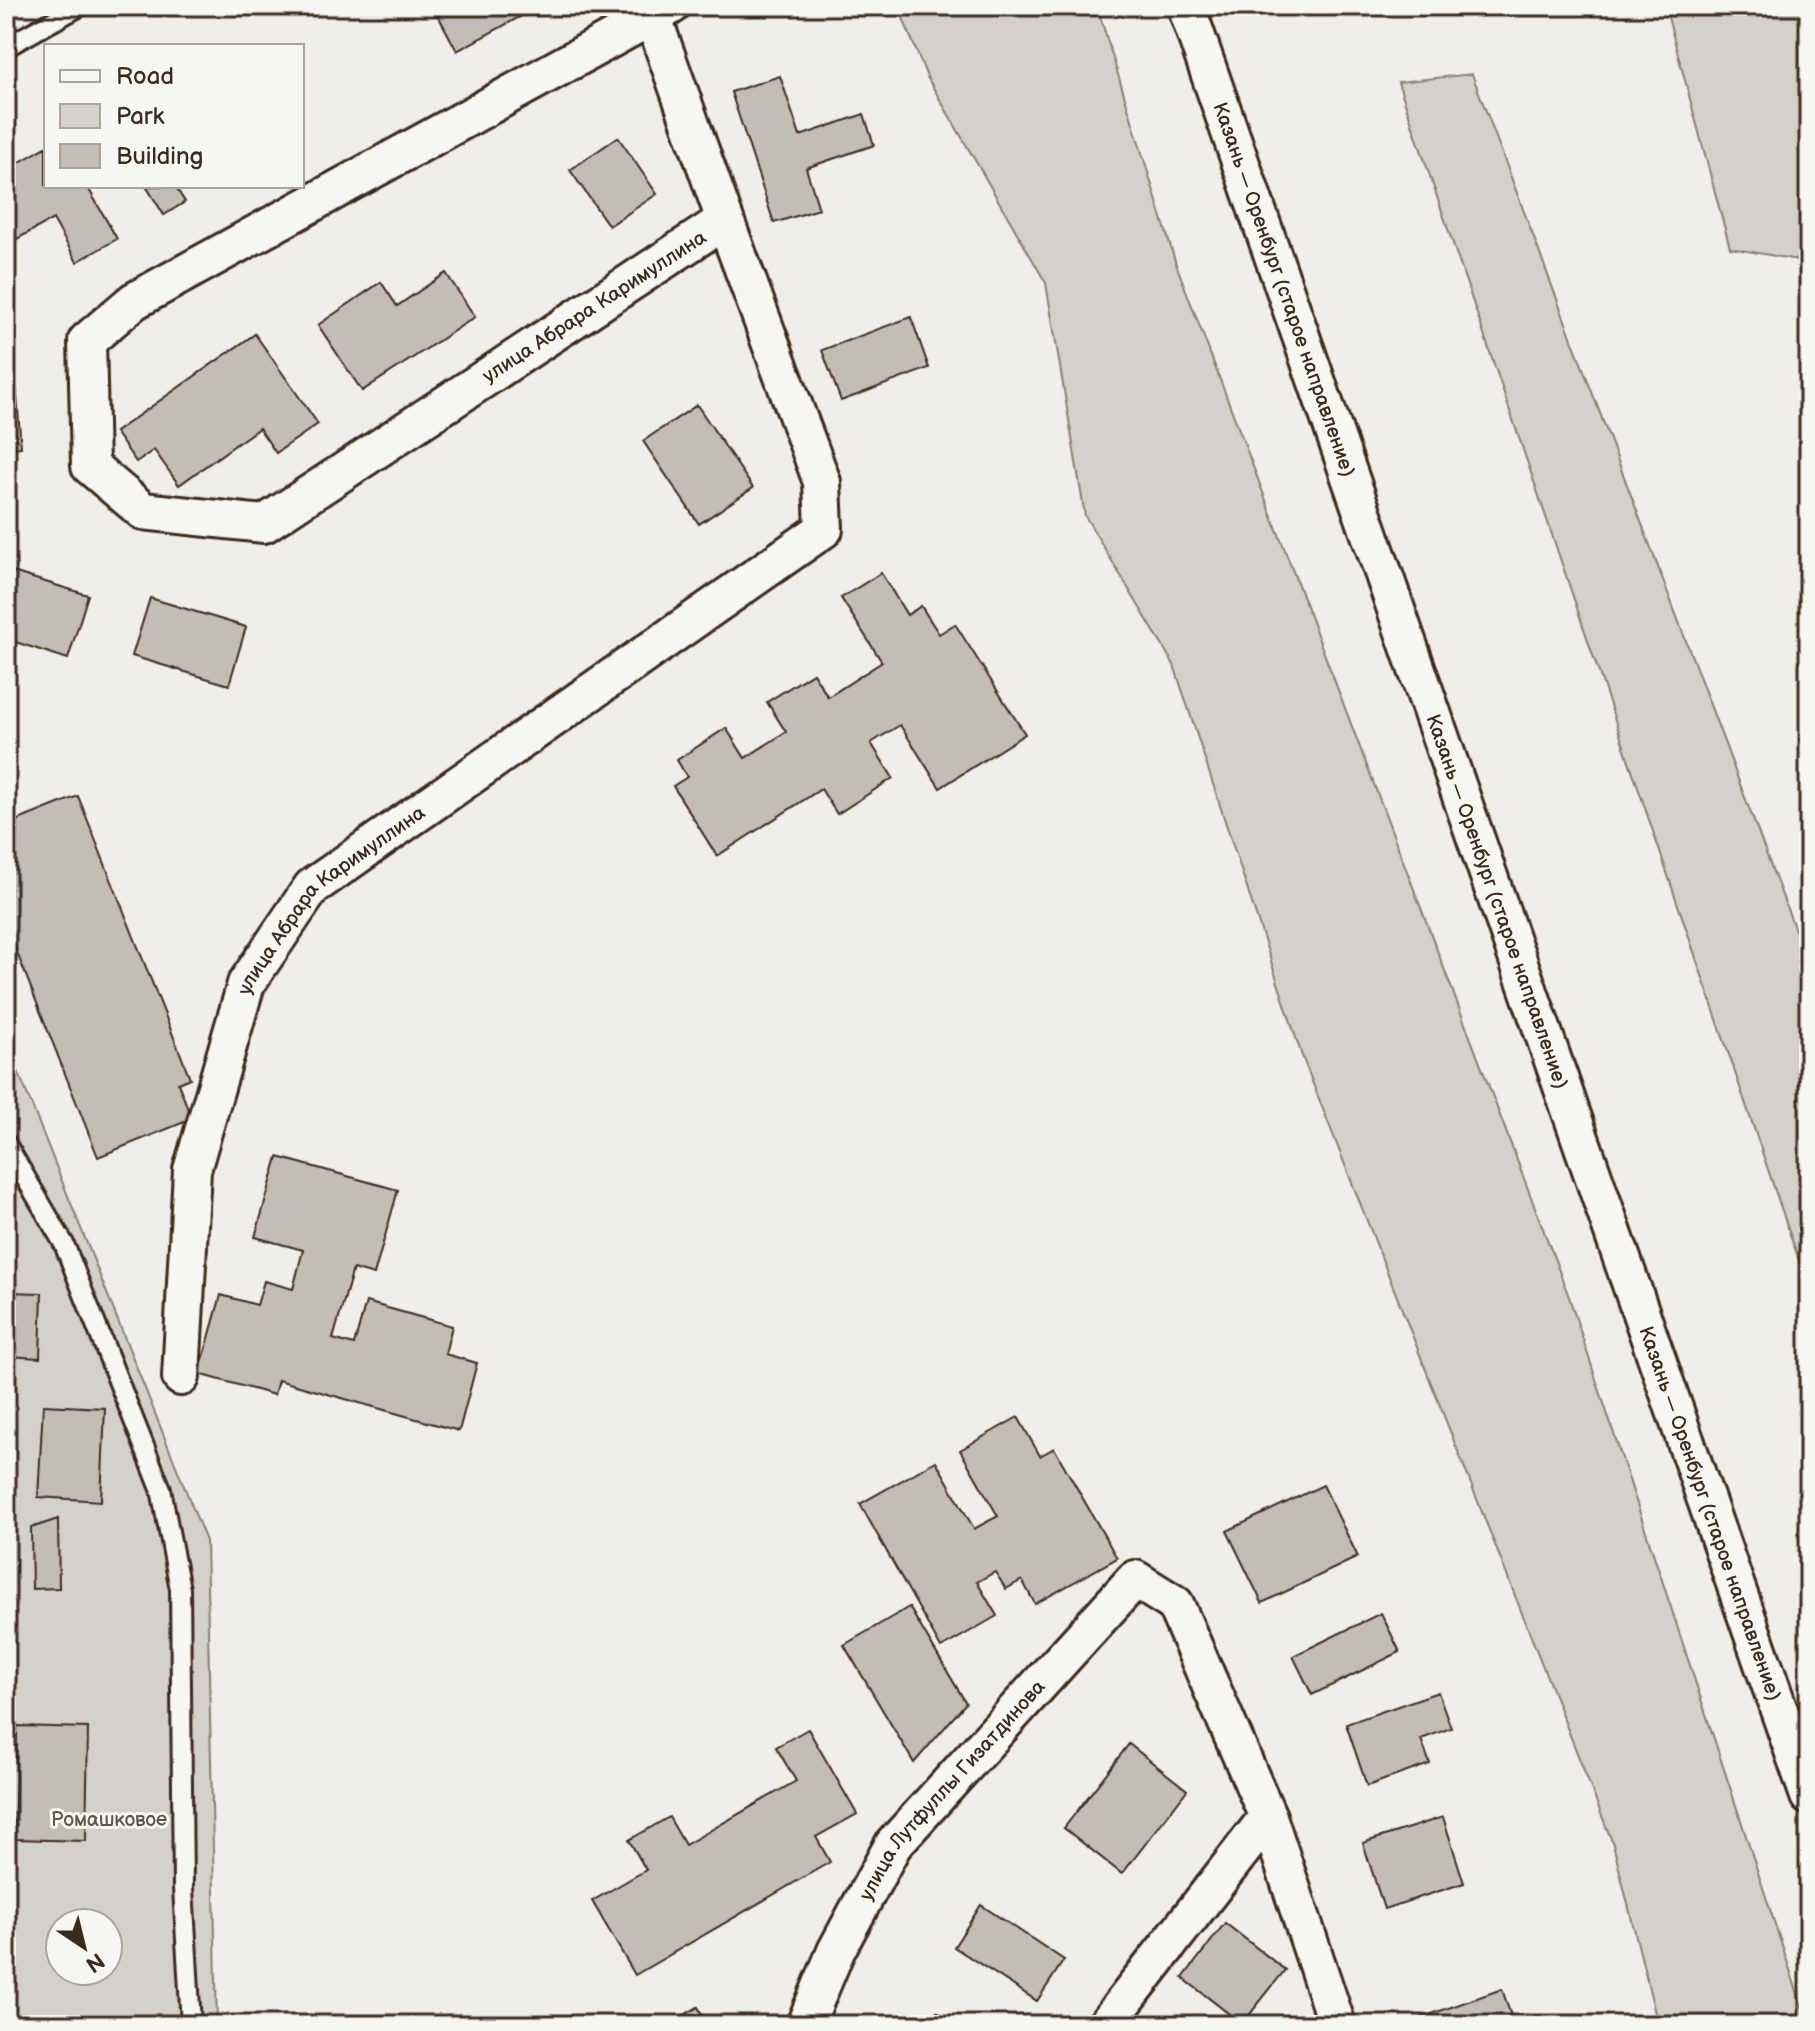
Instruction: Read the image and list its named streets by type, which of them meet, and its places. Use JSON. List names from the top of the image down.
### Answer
{
  "streets": {
    "street": ["Казань — Оренбург (старое направление)", "улица Абрара Каримуллина", "улица Лутфуллы Гизатдинова"]
  },
  "parks": ["Ромашковое"],
  "legend": ["Road", "Park", "Building"],
  "north": "bottom right"
}
